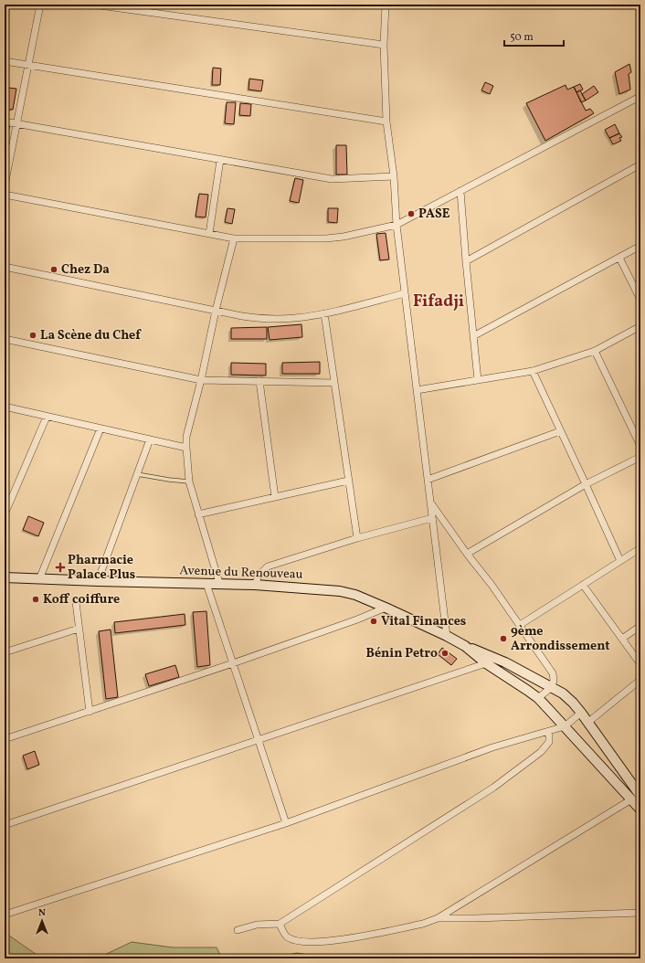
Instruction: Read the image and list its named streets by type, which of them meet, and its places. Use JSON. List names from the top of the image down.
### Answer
{
  "streets": {
    "main road": ["Avenue du Renouveau"]
  },
  "districts": ["Fifadji"],
  "places": {
    "other": [
      "PASE",
      "Chez Da",
      "La Scène du Chef",
      "Koff coiffure",
      "Vital Finances",
      "9ème Arrondissement",
      "Bénin Petro"
    ],
    "health": ["Pharmacie Palace Plus"]
  },
  "scale_bar": "50 m",
  "north": "top"
}
